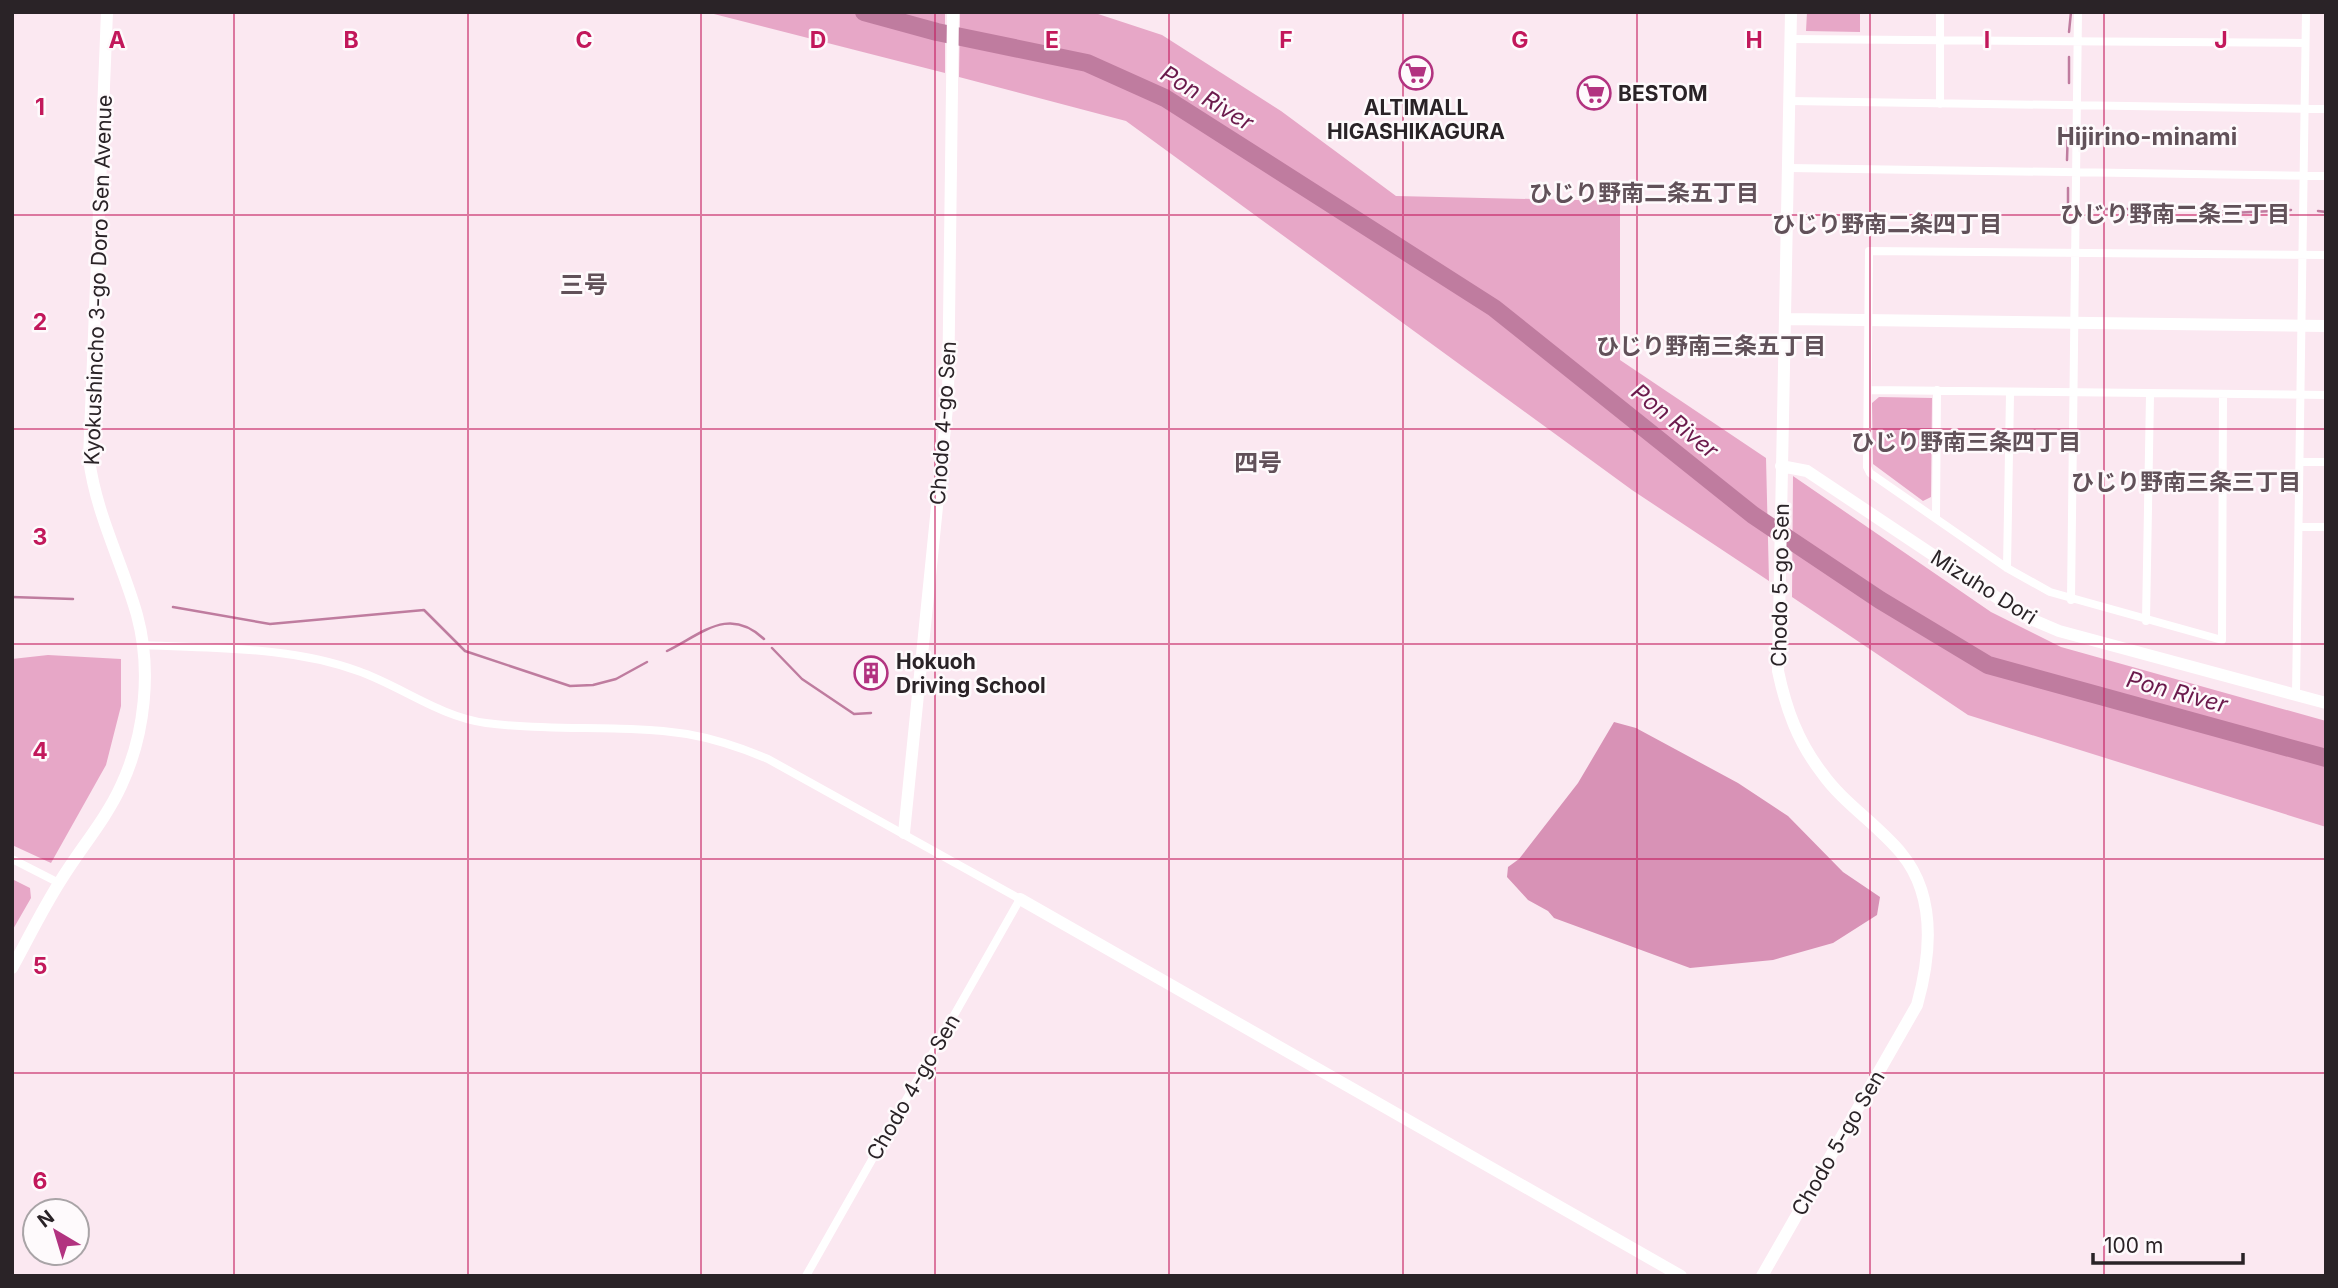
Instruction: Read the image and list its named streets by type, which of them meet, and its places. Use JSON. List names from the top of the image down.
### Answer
{
  "streets": {
    "street": [
      "Kyokushincho 3-go Doro Sen Avenue",
      "Chodo 4-go Sen",
      "Chodo 5-go Sen",
      "Mizuho Dori"
    ]
  },
  "crossings": [
    ["Chodo 5-go Sen", "Mizuho Dori"]
  ],
  "districts": [
    "Hijirino-minami",
    "ひじり野南二条五丁目",
    "ひじり野南二条三丁目",
    "ひじり野南二条四丁目",
    "三号",
    "ひじり野南三条五丁目",
    "ひじり野南三条四丁目",
    "四号",
    "ひじり野南三条三丁目"
  ],
  "water": ["Pon River"],
  "places": {
    "supermarket": ["ALTIMALL HIGASHIKAGURA", "BESTOM"],
    "building": ["Hokuoh Driving School"]
  },
  "scale_bar": "100 m",
  "north": "top left",
  "grid": {
    "columns": [
      "A",
      "B",
      "C",
      "D",
      "E",
      "F",
      "G",
      "H",
      "I",
      "J"
    ],
    "rows": [
      "1",
      "2",
      "3",
      "4",
      "5",
      "6"
    ]
  }
}
